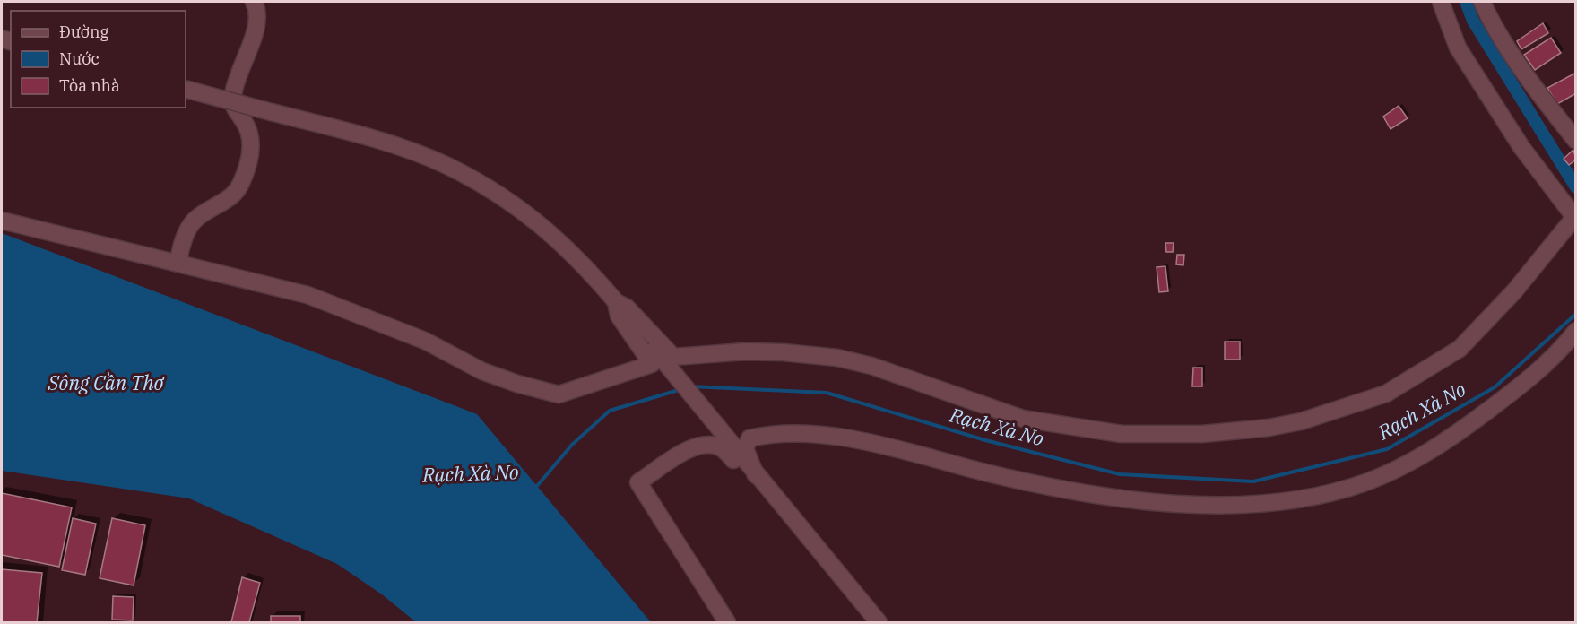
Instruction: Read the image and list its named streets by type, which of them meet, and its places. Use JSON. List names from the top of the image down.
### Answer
{
  "water": ["Sông Cần Thơ", "Rạch Xà No"],
  "legend": ["Đường", "Nước", "Tòa nhà"]
}
